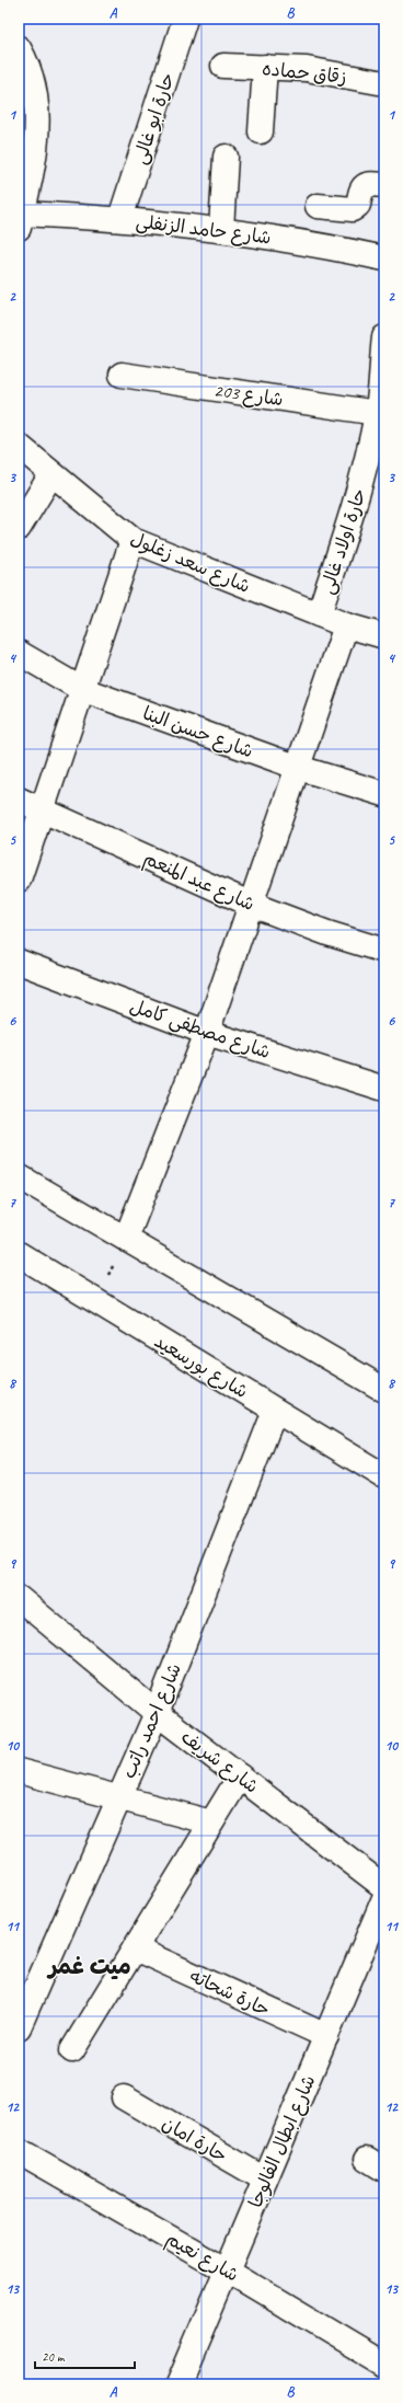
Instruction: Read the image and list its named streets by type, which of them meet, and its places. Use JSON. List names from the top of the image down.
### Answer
{
  "streets": {
    "street": [
      "زقاق حماده",
      "حارة ابو غالى",
      "شارع حامد الزنفلى",
      "شارع 203",
      "حارة اولاد غالى",
      "شارع سعد زغلول",
      "شارع حسن البنا",
      "شارع عبد المنعم",
      "شارع مصطفى كامل",
      "شارع بورسعيد",
      "شارع احمد راتب",
      "شارع شريف",
      "حارة شحاته",
      "حارة امان",
      "شارع ابطال الفالوجا",
      "شارع نعيم"
    ]
  },
  "crossings": [
    ["حارة ابو غالى", "شارع حامد الزنفلى"],
    ["شارع 203", "حارة اولاد غالى"],
    ["حارة اولاد غالى", "شارع سعد زغلول"],
    ["شارع بورسعيد", "شارع احمد راتب"],
    ["شارع احمد راتب", "شارع شريف"],
    ["حارة شحاته", "شارع ابطال الفالوجا"],
    ["حارة امان", "شارع ابطال الفالوجا"],
    ["شارع ابطال الفالوجا", "شارع نعيم"]
  ],
  "districts": ["ميت غمر"],
  "scale_bar": "20 m",
  "grid": {
    "columns": ["A", "B"],
    "rows": [
      "1",
      "2",
      "3",
      "4",
      "5",
      "6",
      "7",
      "8",
      "9",
      "10",
      "11",
      "12",
      "13"
    ]
  }
}
